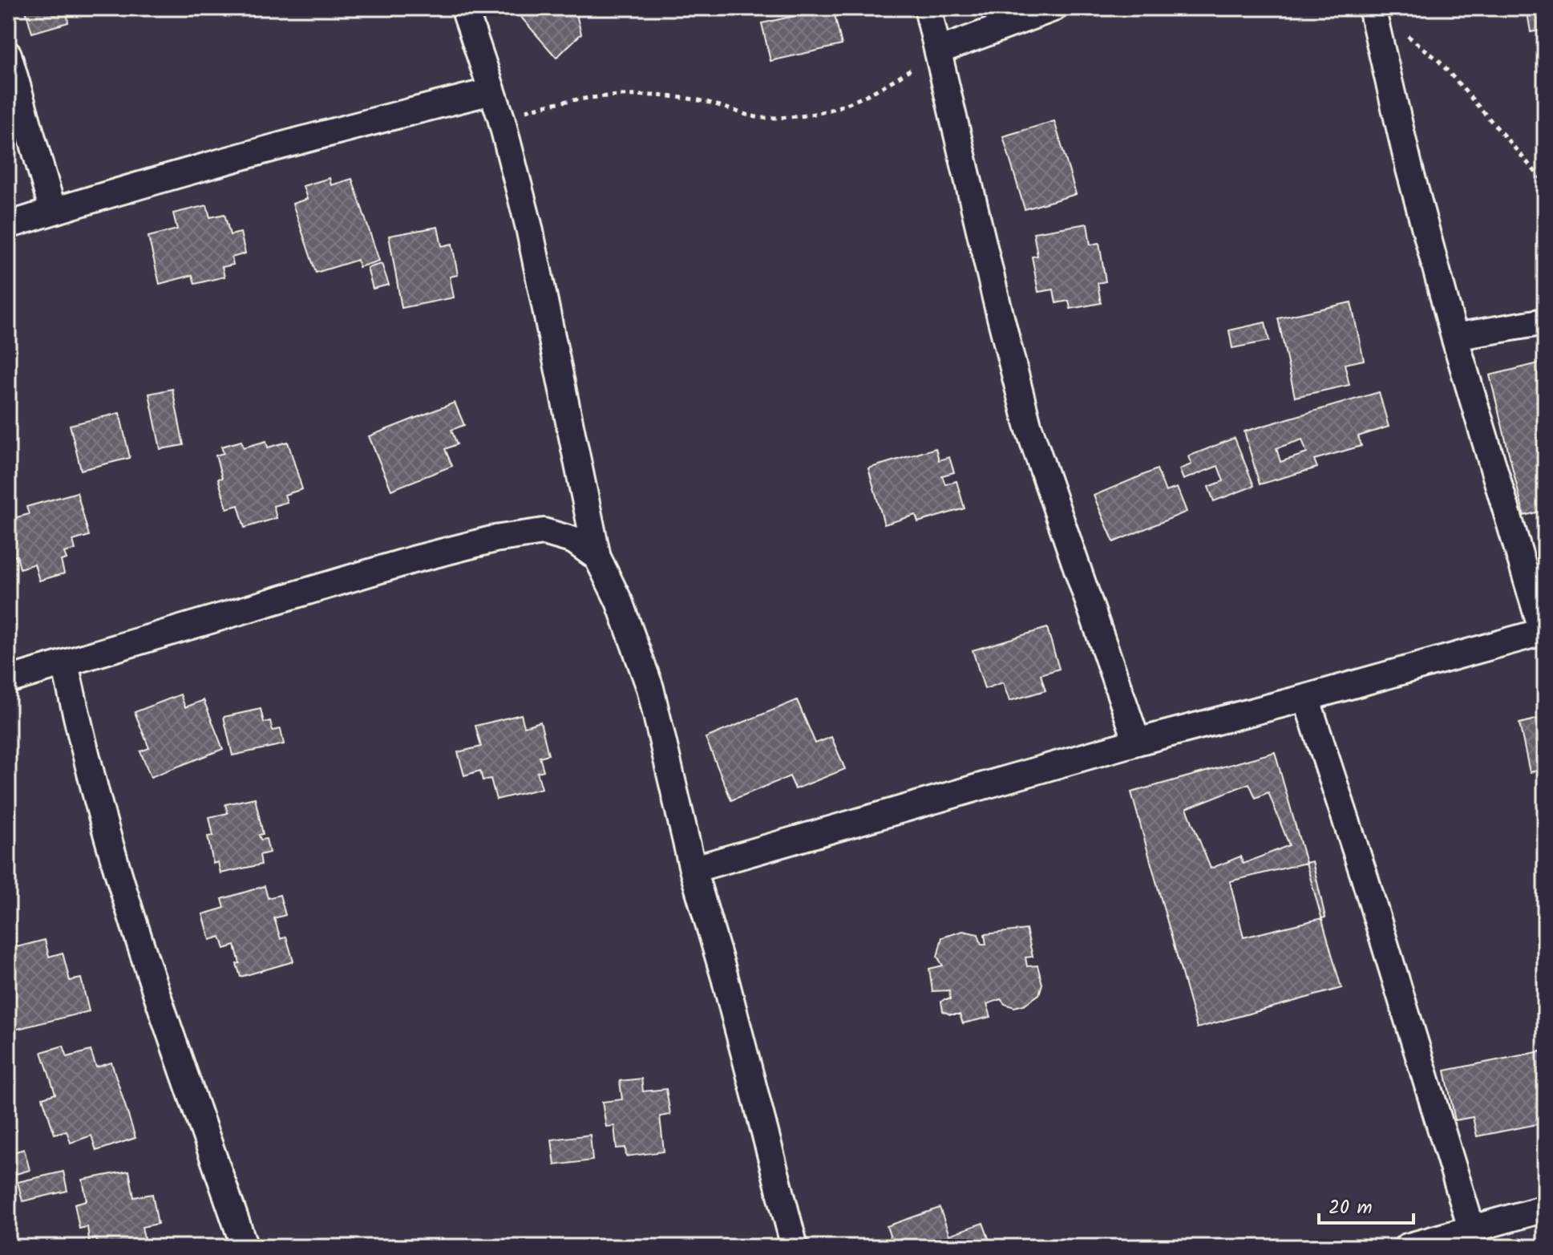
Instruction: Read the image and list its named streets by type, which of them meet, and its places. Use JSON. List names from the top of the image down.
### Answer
{
  "scale_bar": "20 m"
}
